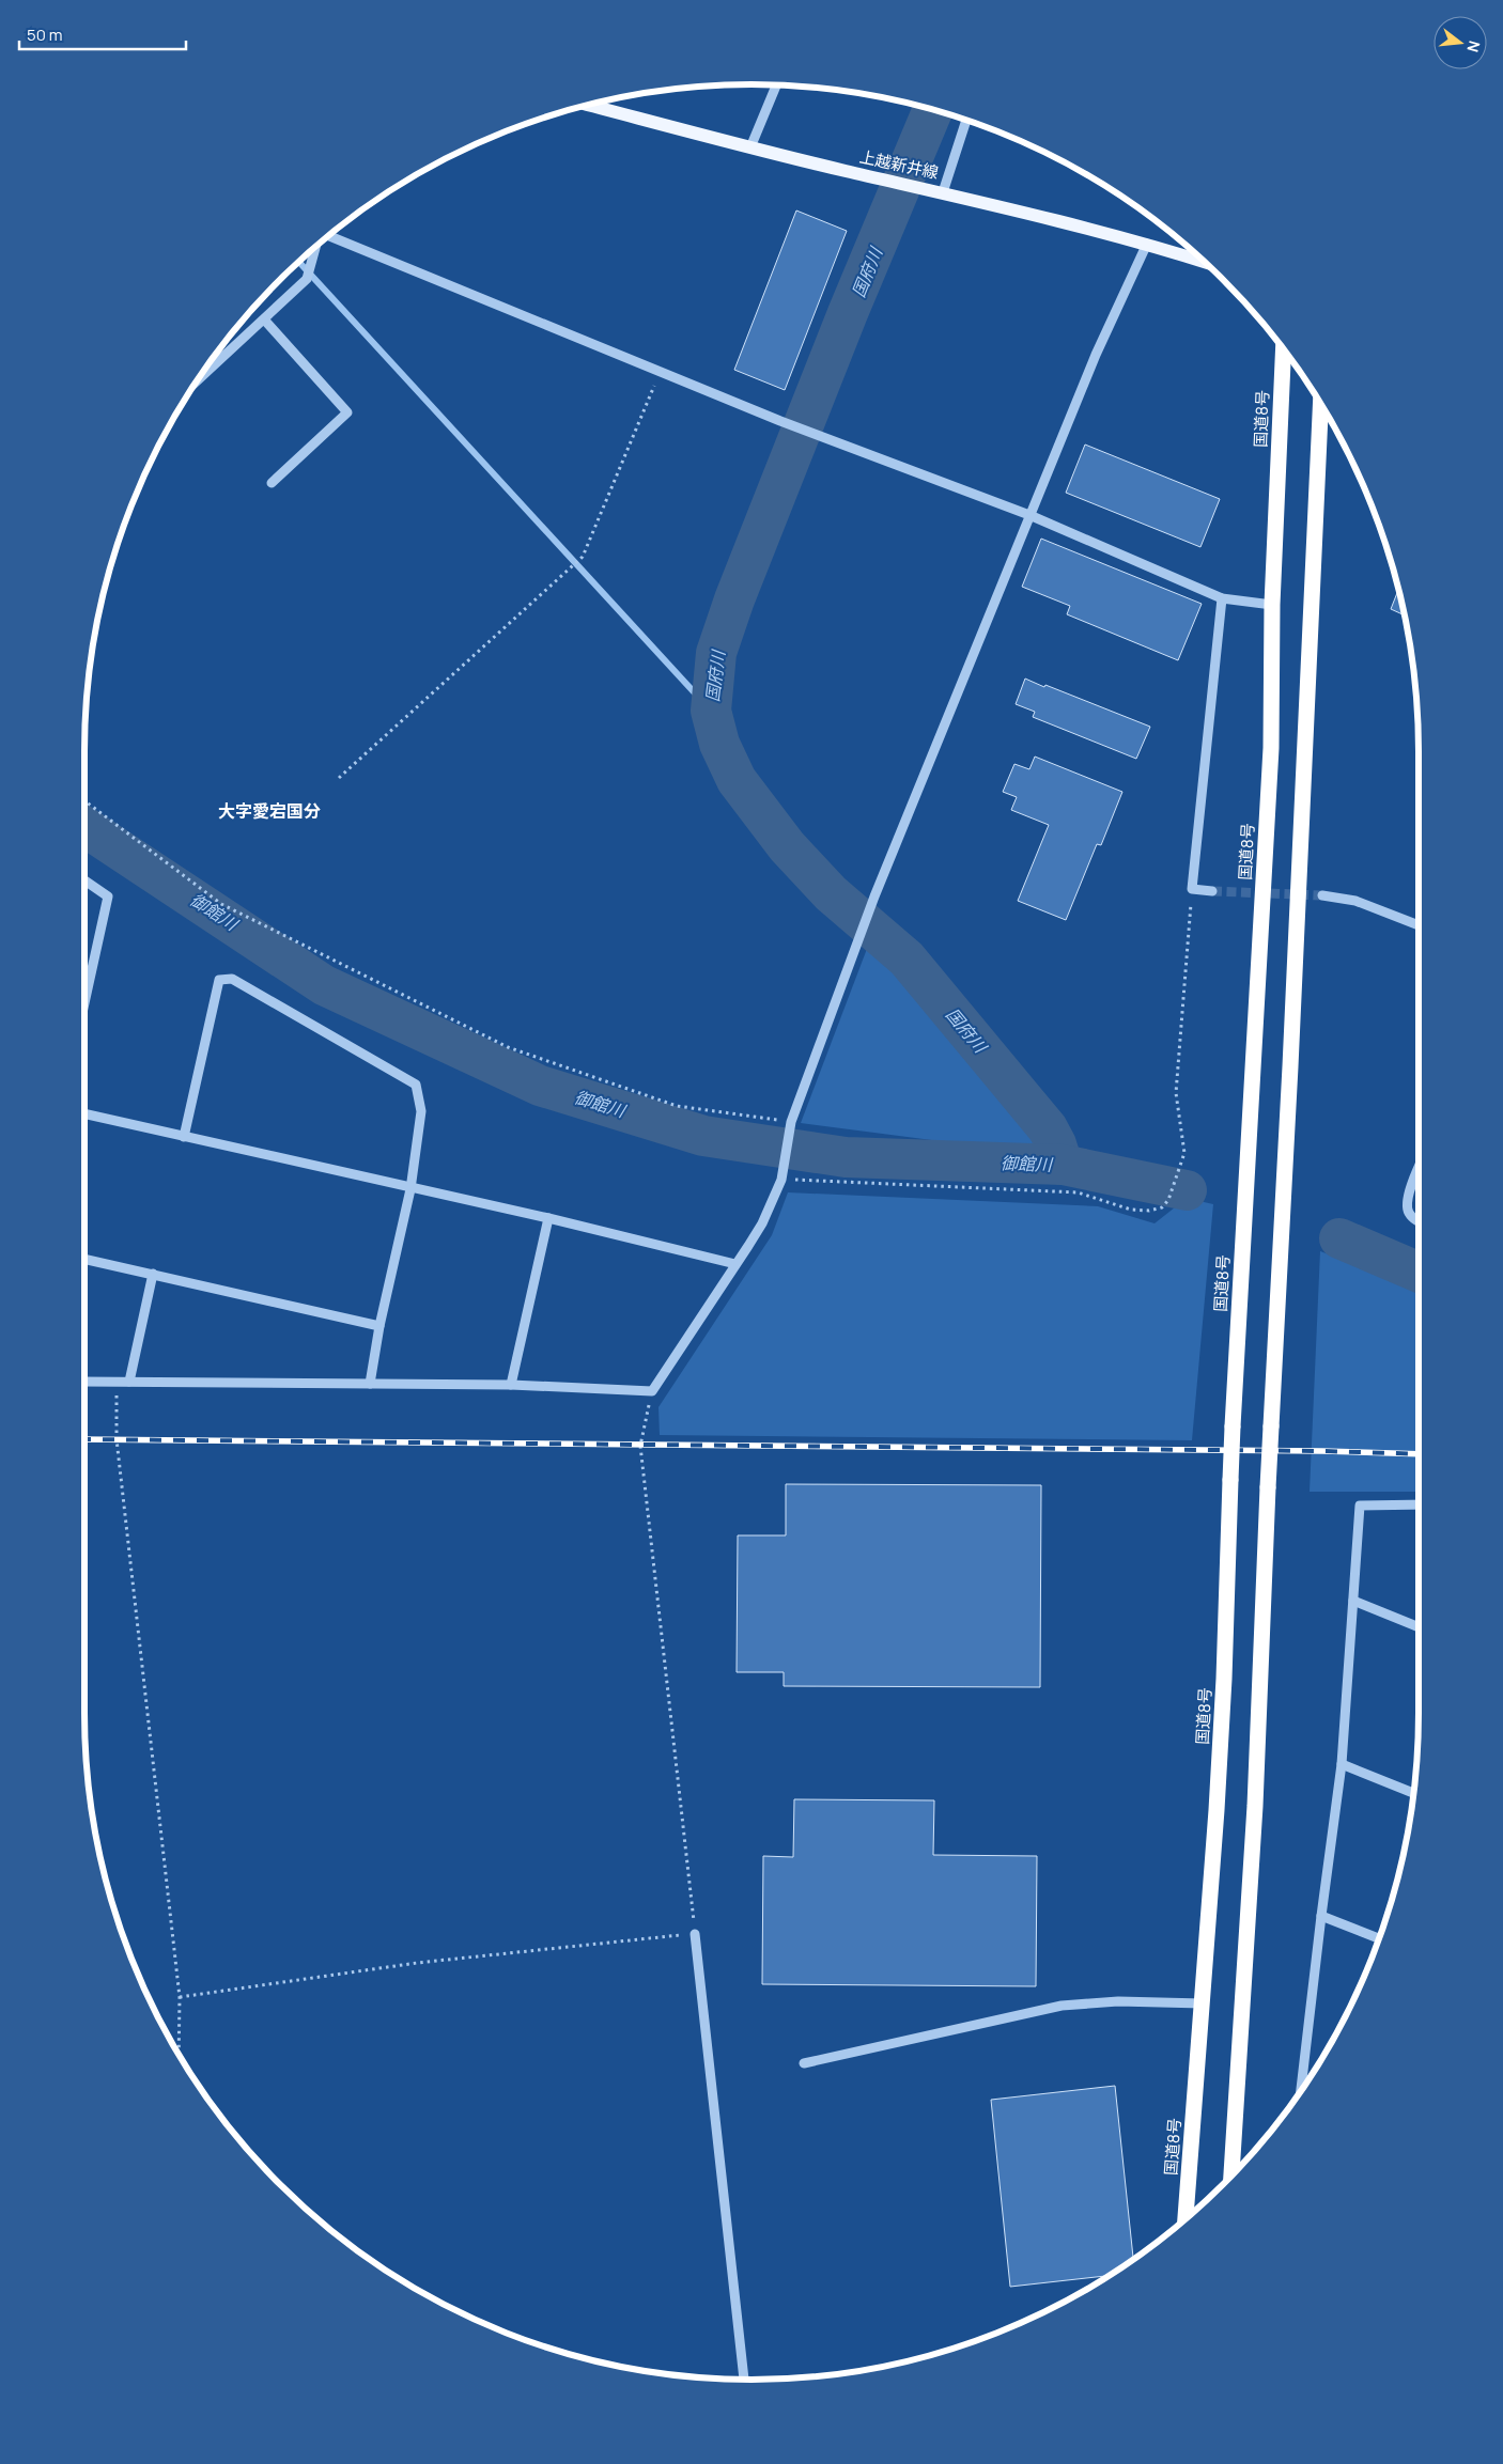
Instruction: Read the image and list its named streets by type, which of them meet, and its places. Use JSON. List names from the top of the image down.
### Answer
{
  "streets": {
    "highway": ["国道8号"],
    "main road": ["上越新井線"]
  },
  "districts": ["大字愛宕国分"],
  "water": ["国府川", "御館川"],
  "scale_bar": "50 m",
  "north": "right"
}
